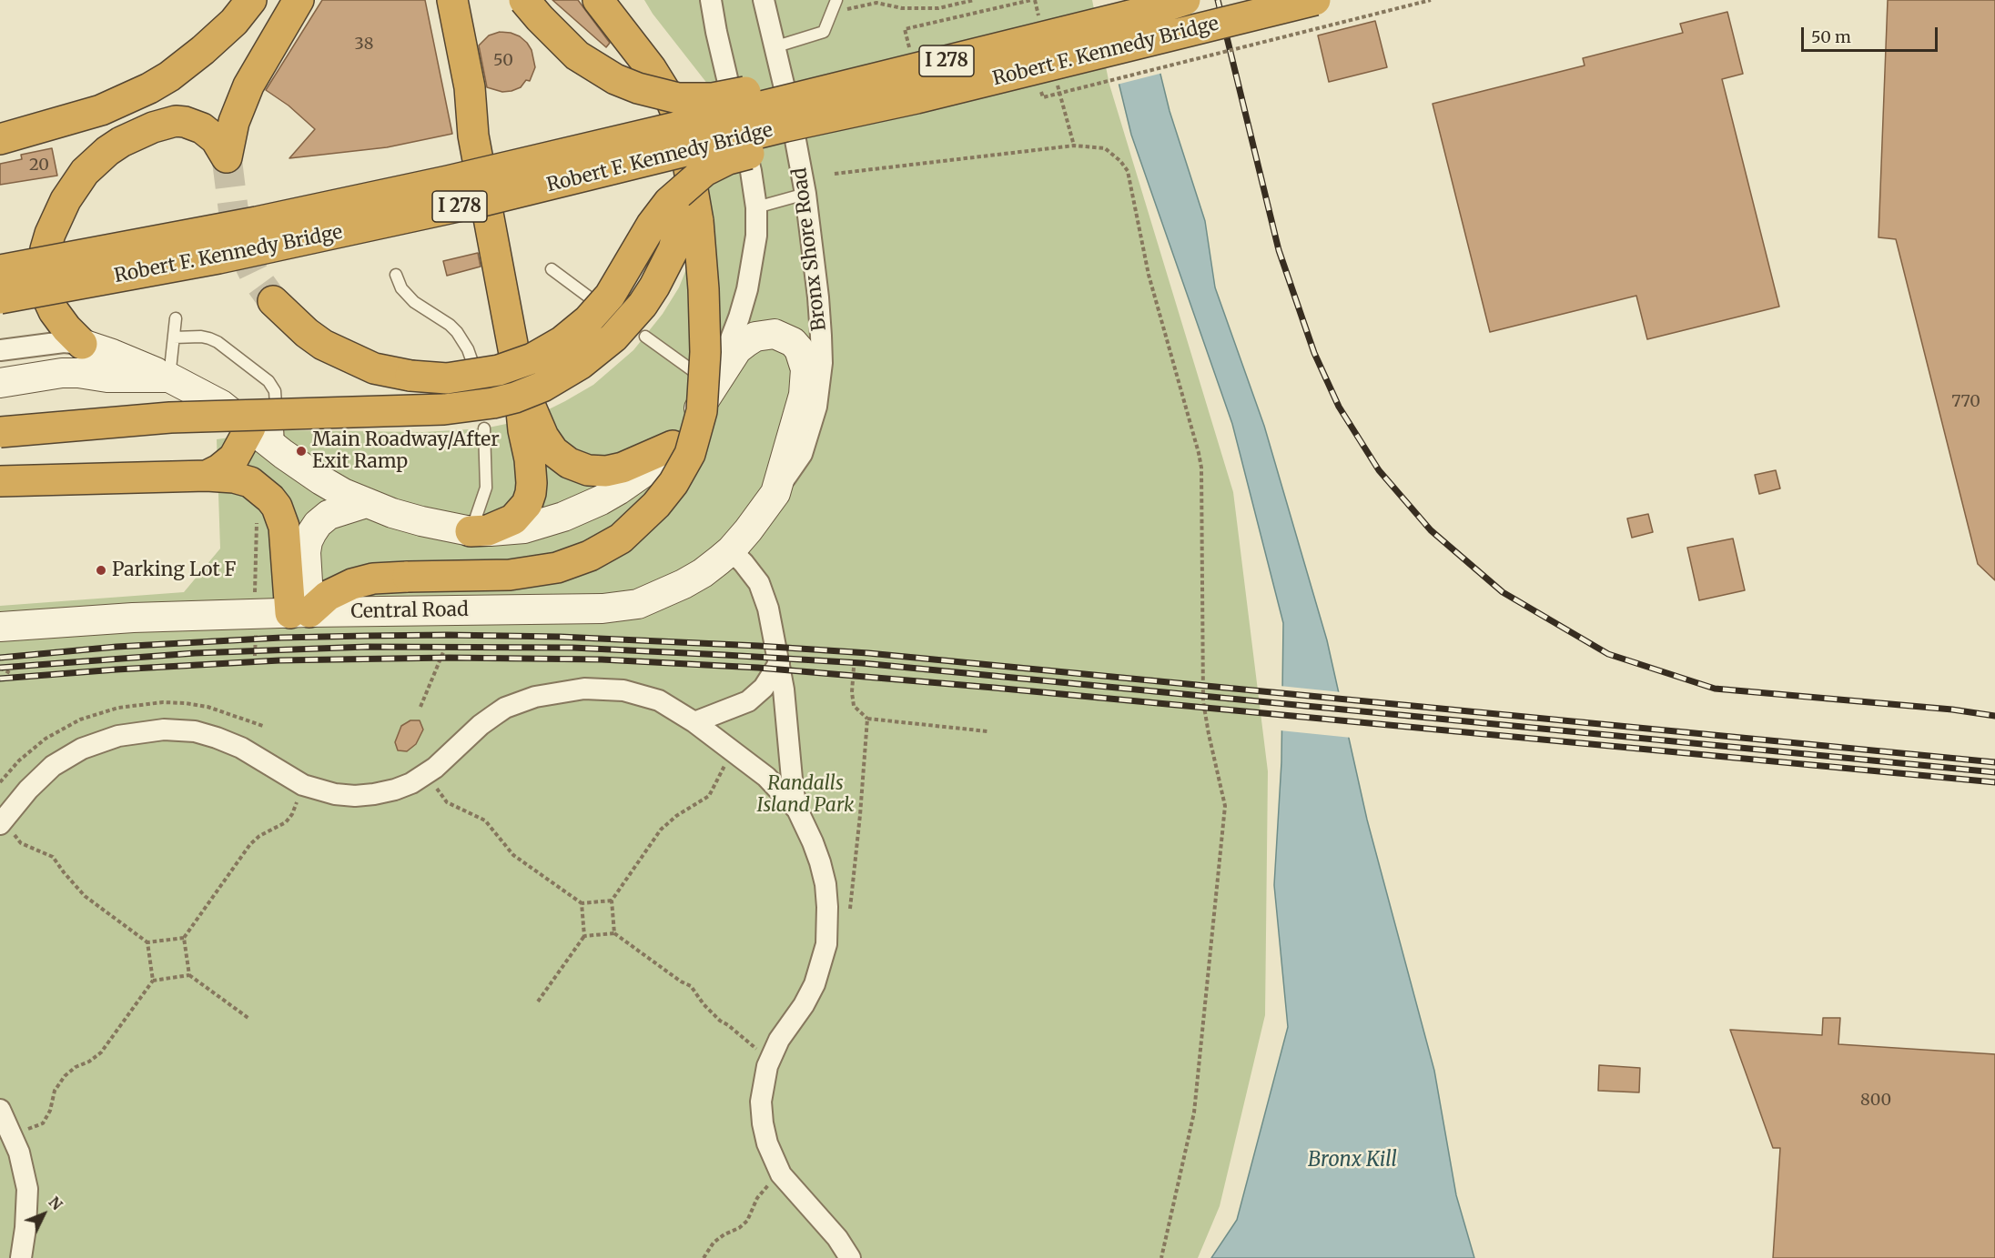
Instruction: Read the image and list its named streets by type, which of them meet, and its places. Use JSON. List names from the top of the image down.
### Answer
{
  "streets": {
    "highway": ["Robert F. Kennedy Bridge", "I 278"],
    "street": ["Bronx Shore Road", "Central Road"]
  },
  "crossings": [
    ["Bronx Shore Road", "Central Road"]
  ],
  "water": ["Bronx Kill"],
  "parks": ["Randalls Island Park"],
  "places": ["Main Roadway/After Exit Ramp", "Parking Lot F"],
  "house_numbers": [
    "38",
    "50",
    "20",
    "770",
    "800"
  ],
  "scale_bar": "50 m",
  "north": "top right"
}
